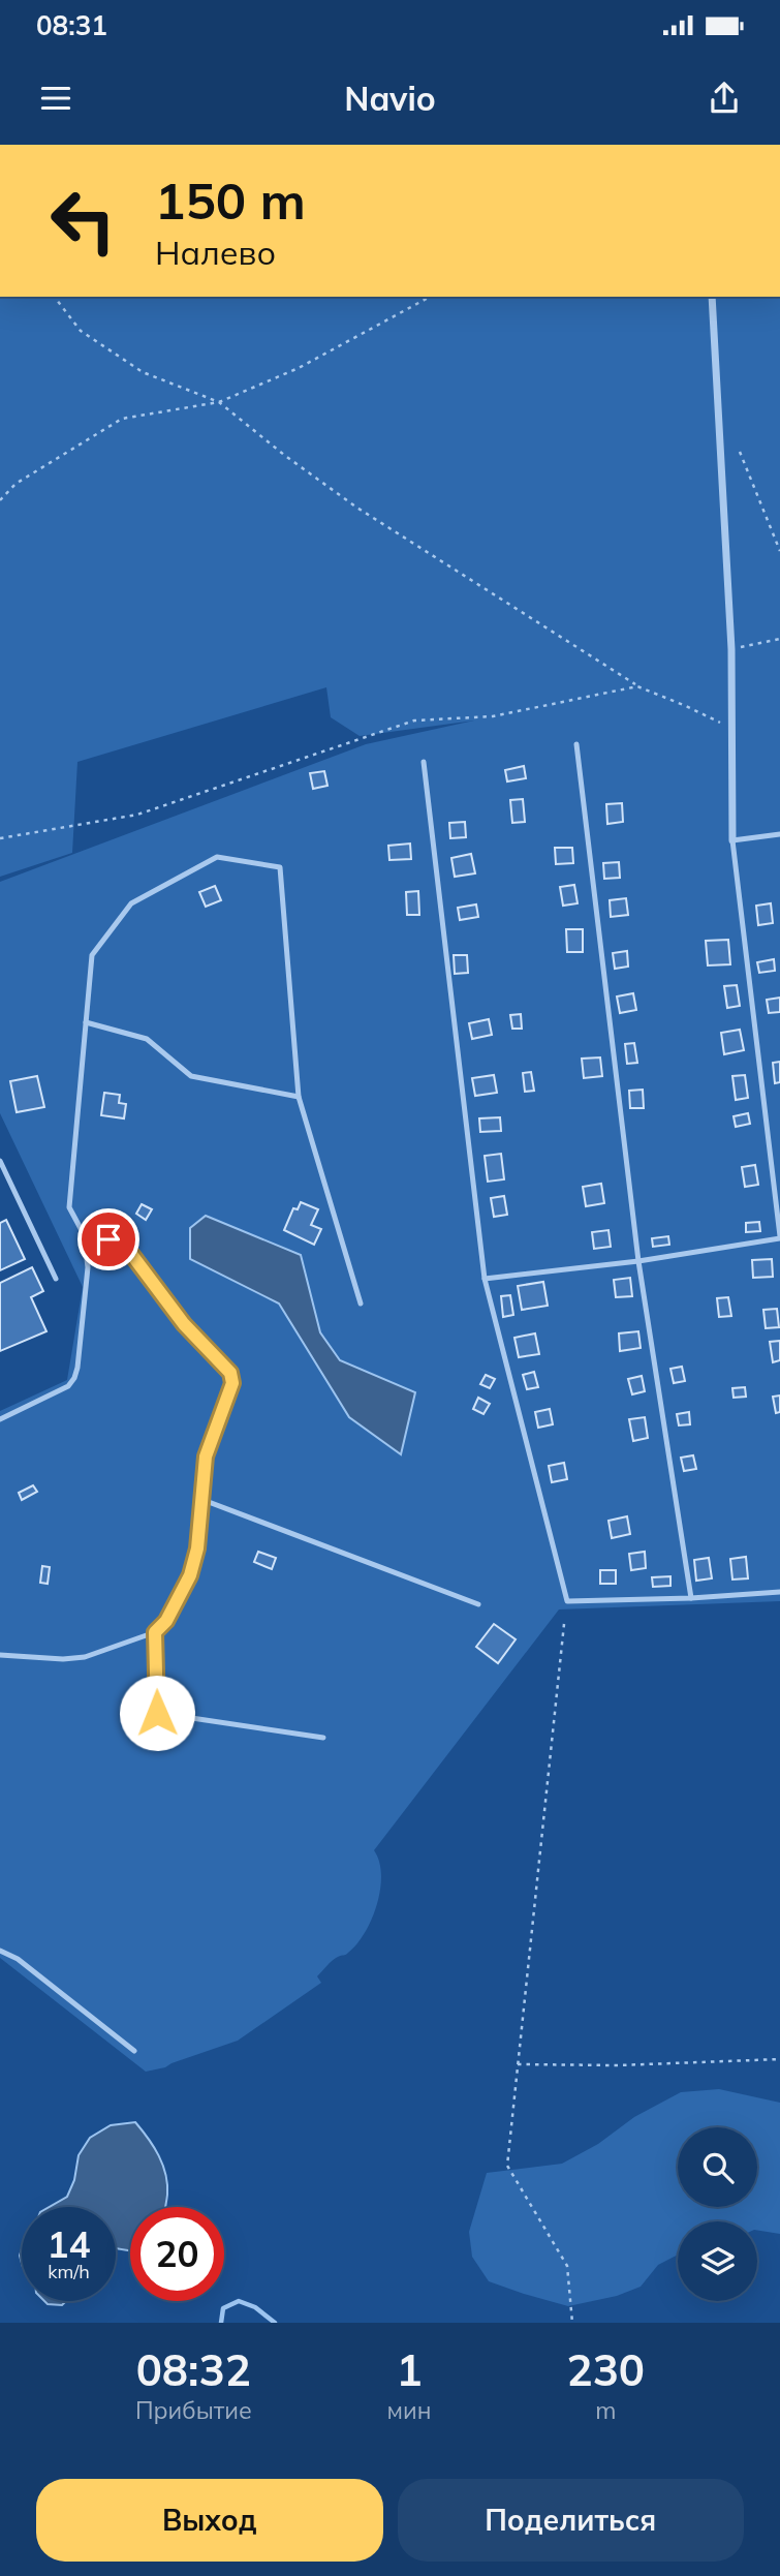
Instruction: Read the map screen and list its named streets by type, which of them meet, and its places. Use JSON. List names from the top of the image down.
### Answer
{
  "page": {
    "status": "08:31",
    "header": "Navio",
    "turn": ["150 m", "Налево"],
    "speed": "14 km/h",
    "limit": "20",
    "eta": [
      "08:32",
      "Прибытие",
      "1",
      "мин",
      "230",
      "m"
    ],
    "buttons": ["Выход", "Поделиться"]
  }
}
